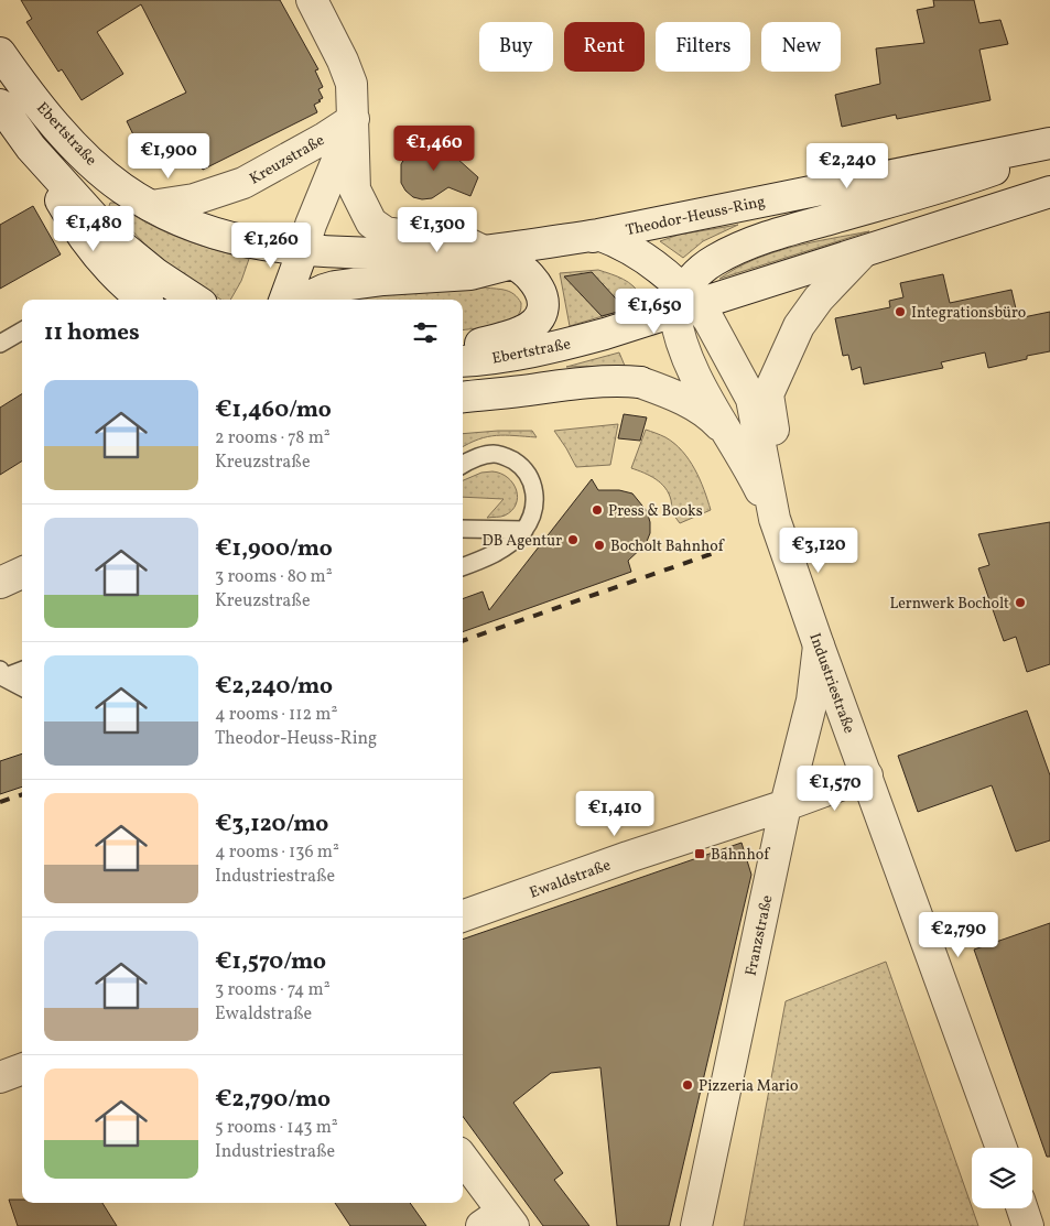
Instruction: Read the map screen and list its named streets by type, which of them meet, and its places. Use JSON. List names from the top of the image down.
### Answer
{
  "streets": {
    "street": [
      "Ebertstraße",
      "Kreuzstraße",
      "Theodor-Heuss-Ring",
      "Industriestraße",
      "Ewaldstraße",
      "Franzstraße"
    ]
  },
  "crossings": [
    ["Ebertstraße", "Kreuzstraße"],
    ["Ebertstraße", "Theodor-Heuss-Ring"],
    ["Industriestraße", "Ewaldstraße"],
    ["Industriestraße", "Franzstraße"],
    ["Ewaldstraße", "Franzstraße"]
  ],
  "places": {
    "other": [
      "Integrationsbüro",
      "Press & Books",
      "DB Agentur",
      "Bocholt Bahnhof",
      "Lernwerk Bocholt",
      "Pizzeria Mario"
    ],
    "transit": ["Bahnhof"]
  },
  "page": {
    "chip": [
      "Buy",
      "Rent",
      "Filters",
      "New"
    ],
    "price": [
      "€1,460",
      "€1,900",
      "€2,240",
      "€1,480",
      "€1,300",
      "€1,260",
      "€1,650",
      "€3,120",
      "€1,570",
      "€1,410",
      "€2,790"
    ],
    "heading": "11 homes",
    "list": [
      {
        "name": "€1,460/mo",
        "note": "2 rooms · 78 m² · Kreuzstraße"
      },
      {
        "name": "€1,900/mo",
        "note": "3 rooms · 80 m² · Kreuzstraße"
      },
      {
        "name": "€2,240/mo",
        "note": "4 rooms · 112 m² · Theodor-Heuss-Ring"
      },
      {
        "name": "€3,120/mo",
        "note": "4 rooms · 136 m² · Industriestraße"
      },
      {
        "name": "€1,570/mo",
        "note": "3 rooms · 74 m² · Ewaldstraße"
      },
      {
        "name": "€2,790/mo",
        "note": "5 rooms · 143 m² · Industriestraße"
      }
    ]
  }
}
